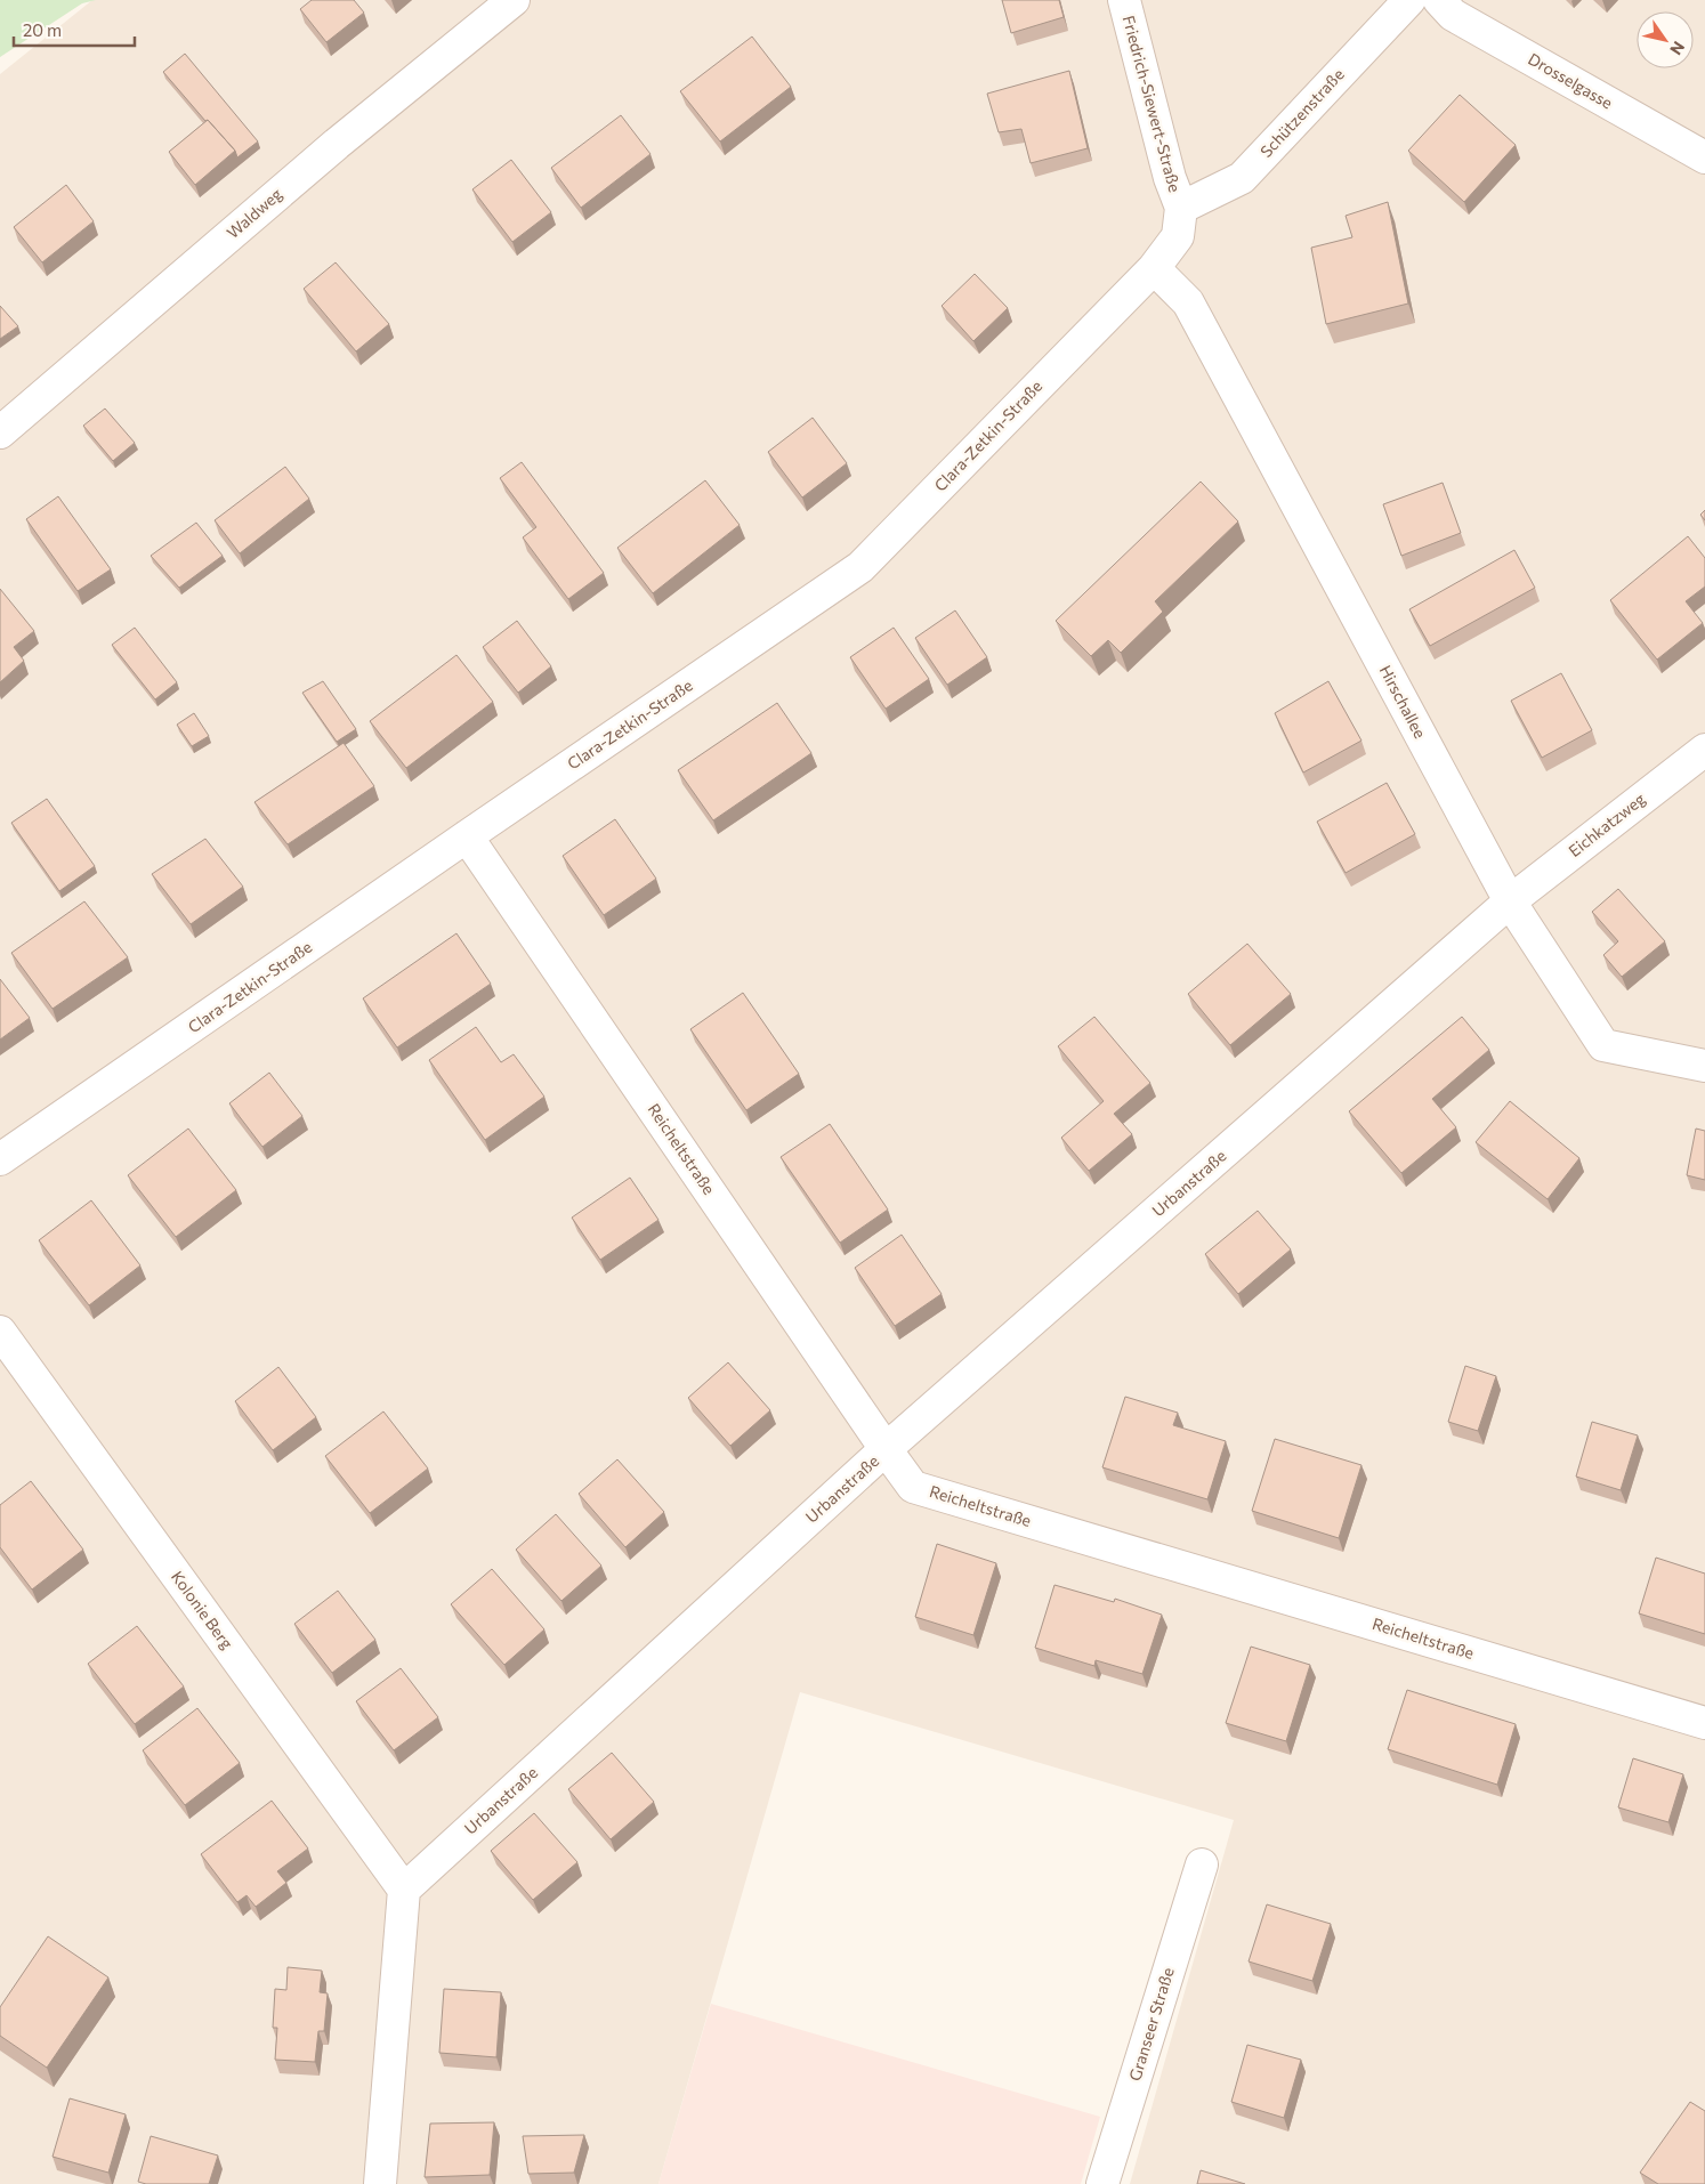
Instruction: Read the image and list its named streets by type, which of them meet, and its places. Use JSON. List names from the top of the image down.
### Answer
{
  "streets": {
    "street": [
      "Drosselgasse",
      "Friedrich-Siewert-Straße",
      "Schützenstraße",
      "Waldweg",
      "Clara-Zetkin-Straße",
      "Hirschallee",
      "Eichkatzweg",
      "Reicheltstraße",
      "Urbanstraße",
      "Kolonie Berg",
      "Granseer Straße"
    ]
  },
  "crossings": [
    ["Friedrich-Siewert-Straße", "Schützenstraße"],
    ["Friedrich-Siewert-Straße", "Clara-Zetkin-Straße"],
    ["Schützenstraße", "Clara-Zetkin-Straße"],
    ["Clara-Zetkin-Straße", "Hirschallee"],
    ["Clara-Zetkin-Straße", "Reicheltstraße"],
    ["Hirschallee", "Eichkatzweg"],
    ["Hirschallee", "Urbanstraße"],
    ["Eichkatzweg", "Urbanstraße"],
    ["Reicheltstraße", "Urbanstraße"],
    ["Urbanstraße", "Kolonie Berg"]
  ],
  "scale_bar": "20 m",
  "north": "bottom right"
}
